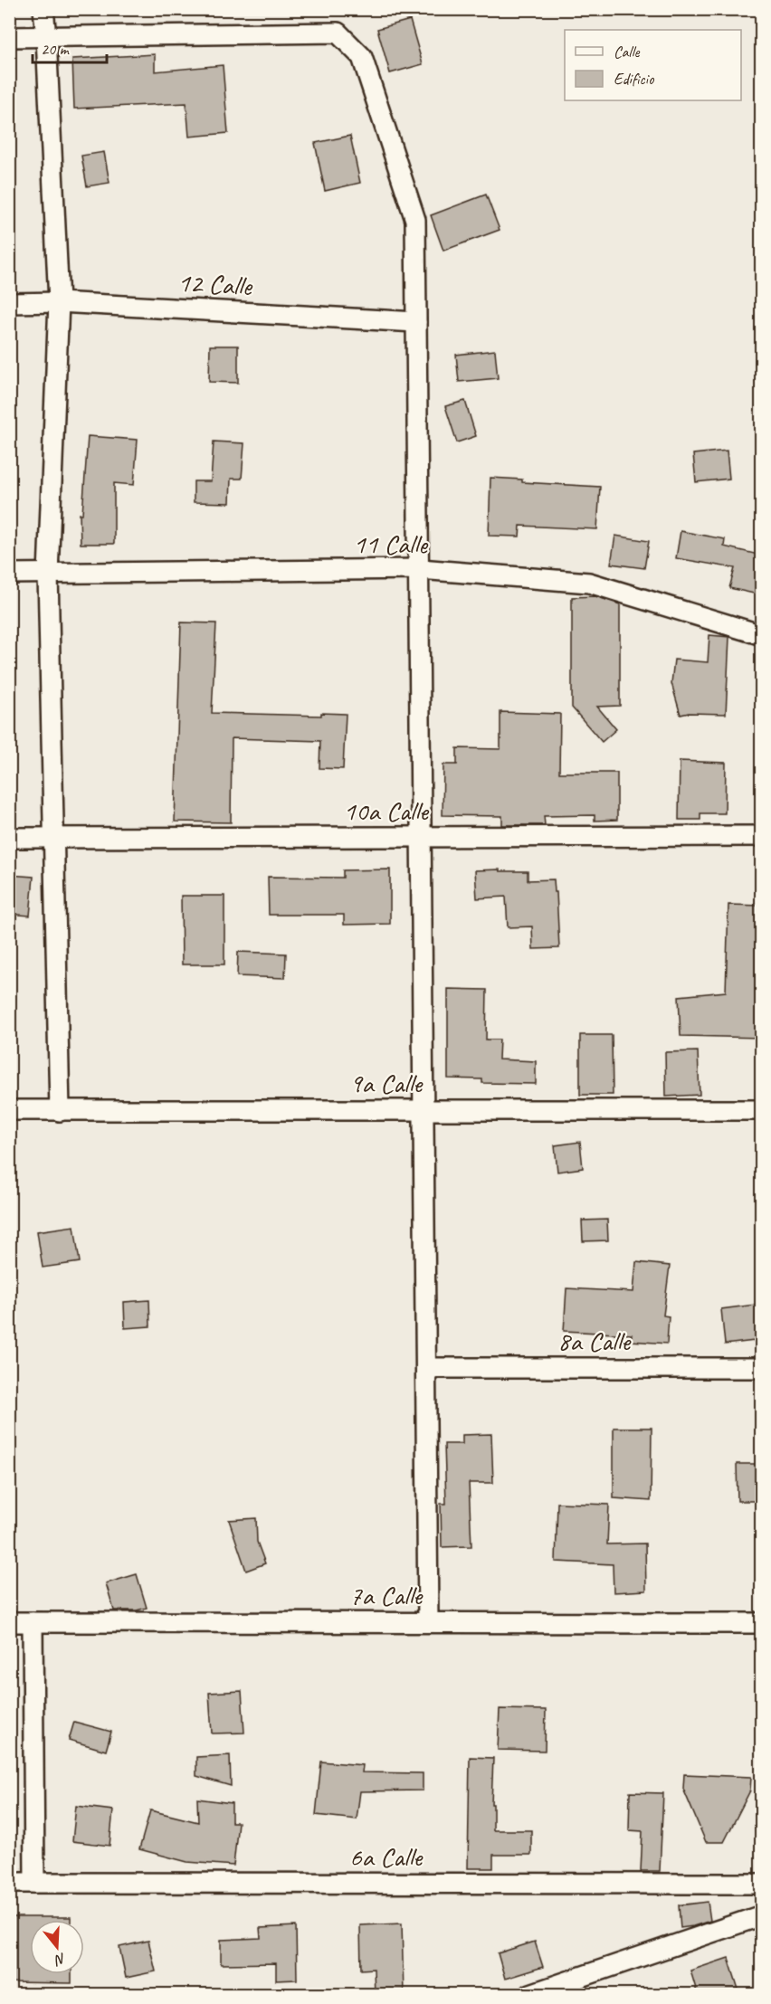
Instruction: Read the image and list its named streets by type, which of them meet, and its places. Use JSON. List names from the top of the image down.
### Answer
{
  "streets": {
    "street": [
      "12 Calle",
      "11 Calle",
      "10a Calle",
      "9a Calle",
      "8a Calle",
      "7a Calle",
      "6a Calle"
    ]
  },
  "legend": ["Calle", "Edificio"],
  "scale_bar": "20 m",
  "north": "bottom"
}
